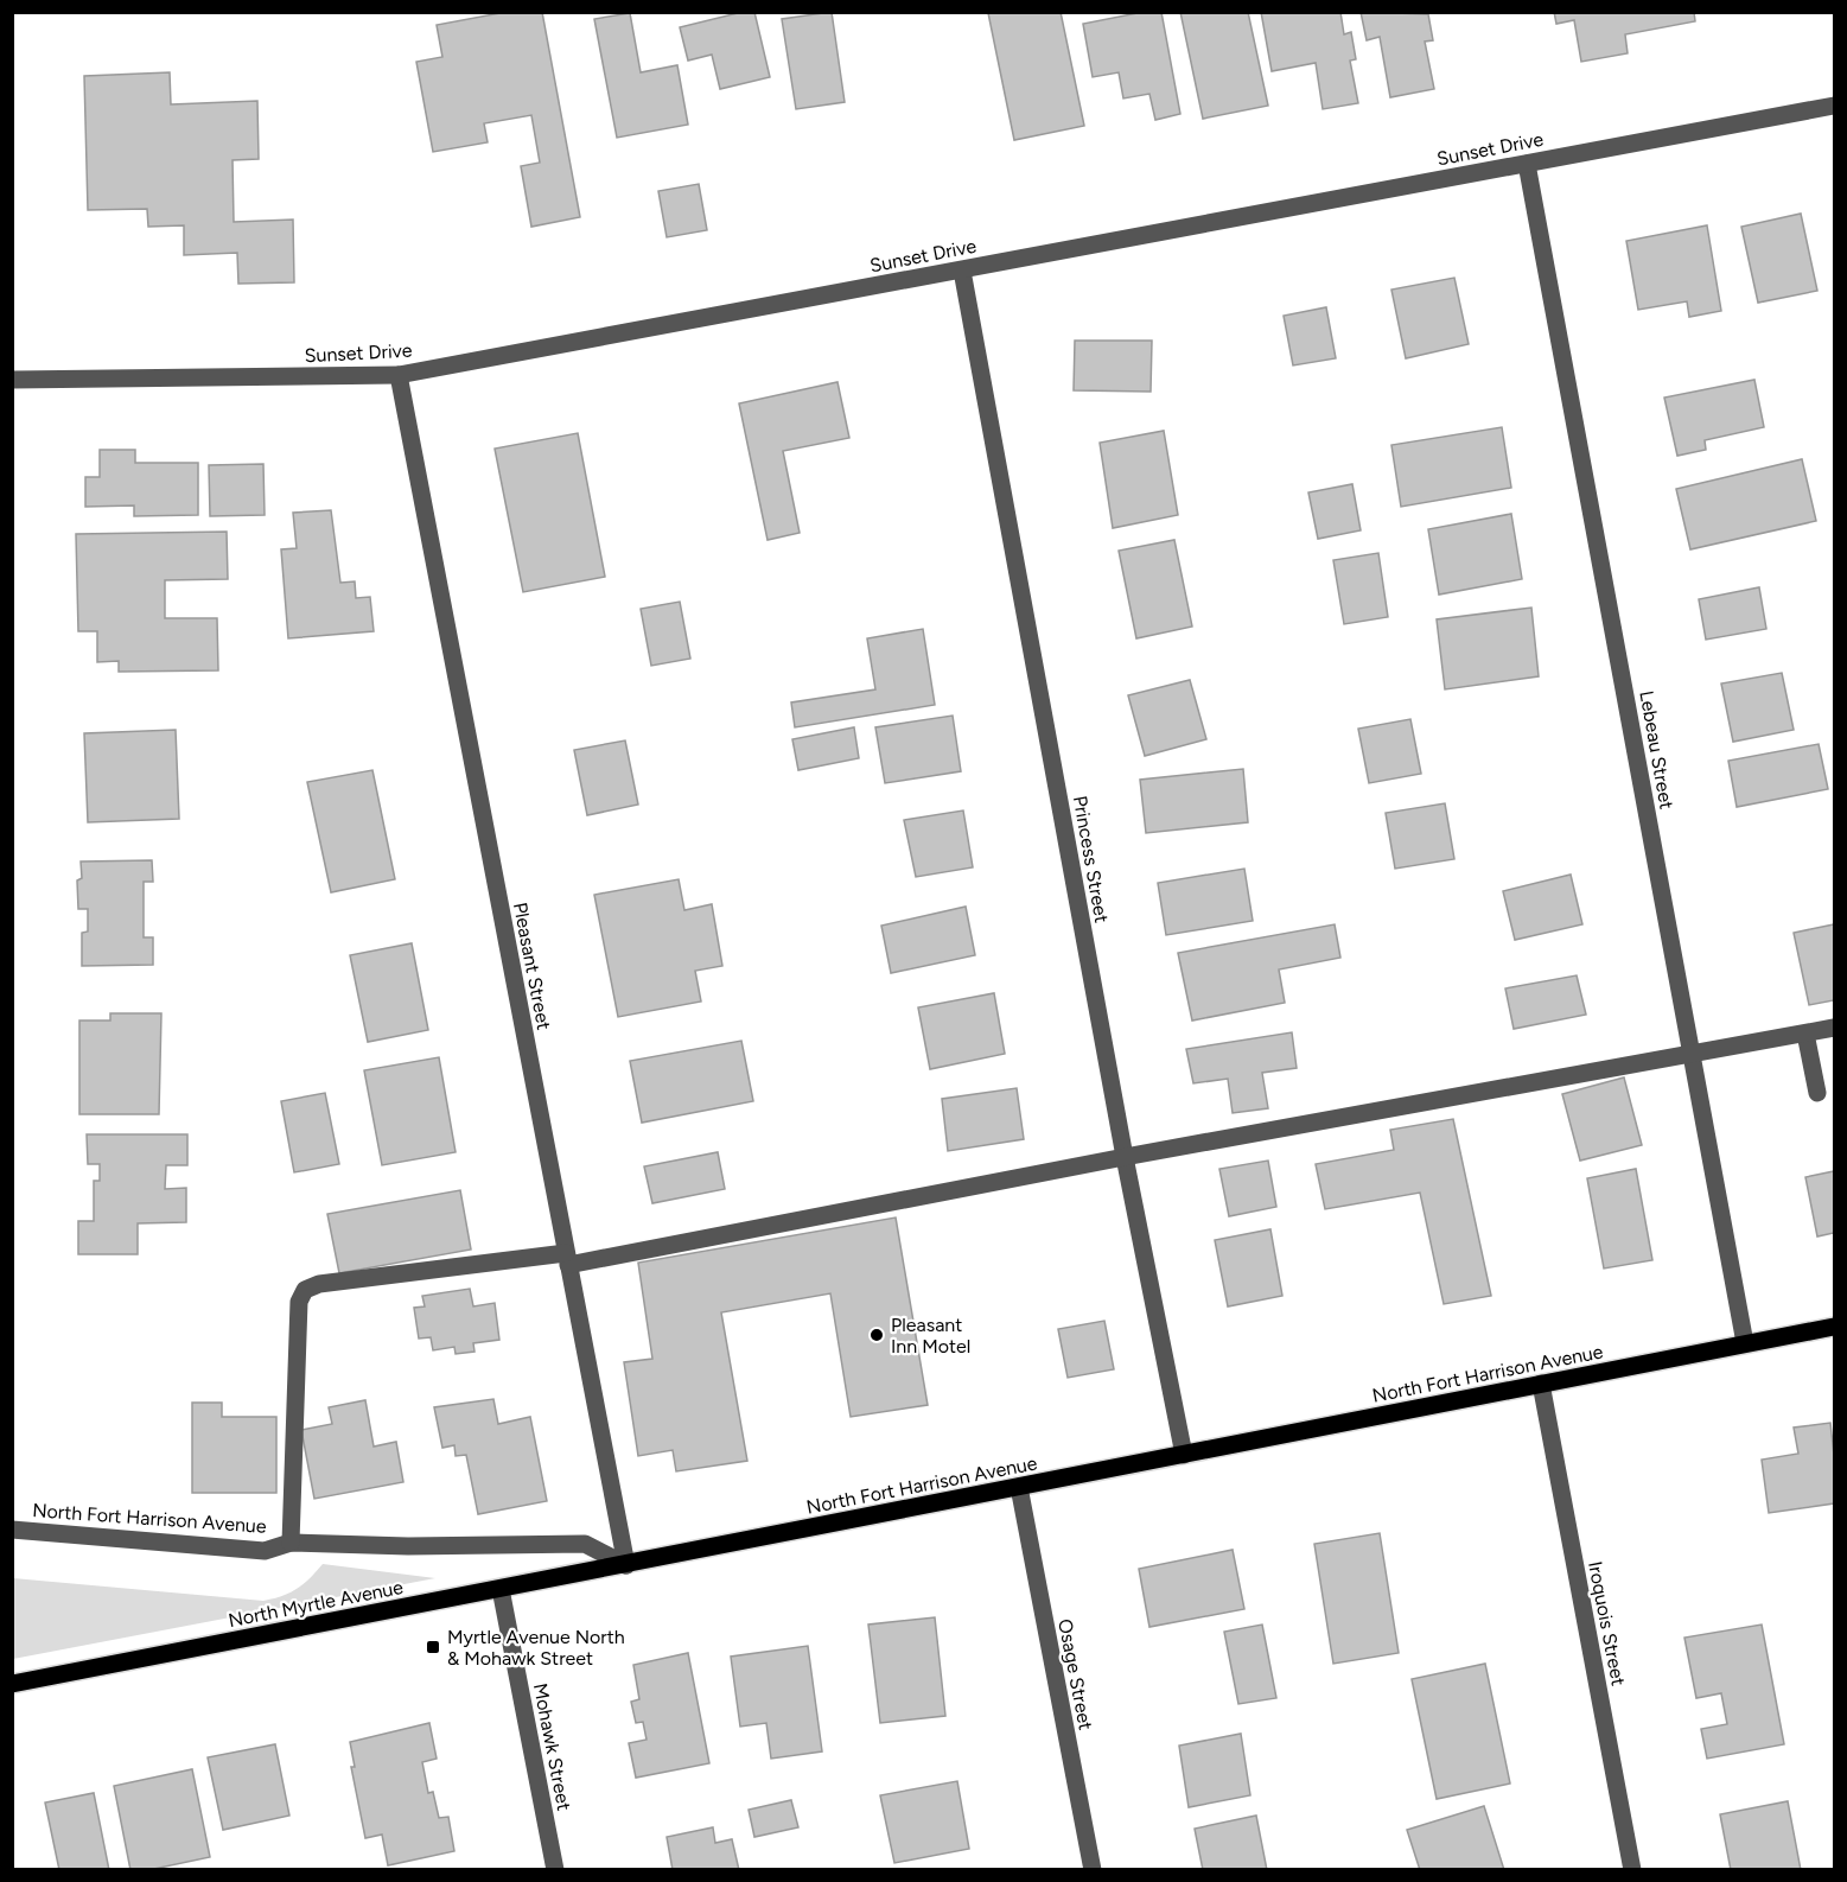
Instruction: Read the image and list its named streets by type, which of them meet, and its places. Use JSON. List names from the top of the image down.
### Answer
{
  "streets": {
    "main road": ["North Fort Harrison Avenue", "North Myrtle Avenue"],
    "street": [
      "Sunset Drive",
      "Lebeau Street",
      "Princess Street",
      "Pleasant Street",
      "Iroquois Street",
      "Osage Street",
      "Mohawk Street"
    ]
  },
  "crossings": [
    ["Sunset Drive", "Lebeau Street"],
    ["Sunset Drive", "Princess Street"],
    ["Sunset Drive", "Pleasant Street"],
    ["Lebeau Street", "North Fort Harrison Avenue"],
    ["Princess Street", "North Fort Harrison Avenue"],
    ["Pleasant Street", "North Fort Harrison Avenue"],
    ["Pleasant Street", "North Myrtle Avenue"],
    ["North Fort Harrison Avenue", "North Myrtle Avenue"],
    ["North Fort Harrison Avenue", "Iroquois Street"],
    ["North Fort Harrison Avenue", "Osage Street"],
    ["North Myrtle Avenue", "Mohawk Street"]
  ],
  "places": {
    "other": ["Pleasant Inn Motel"],
    "transit": ["Myrtle Avenue North & Mohawk Street"]
  }
}
